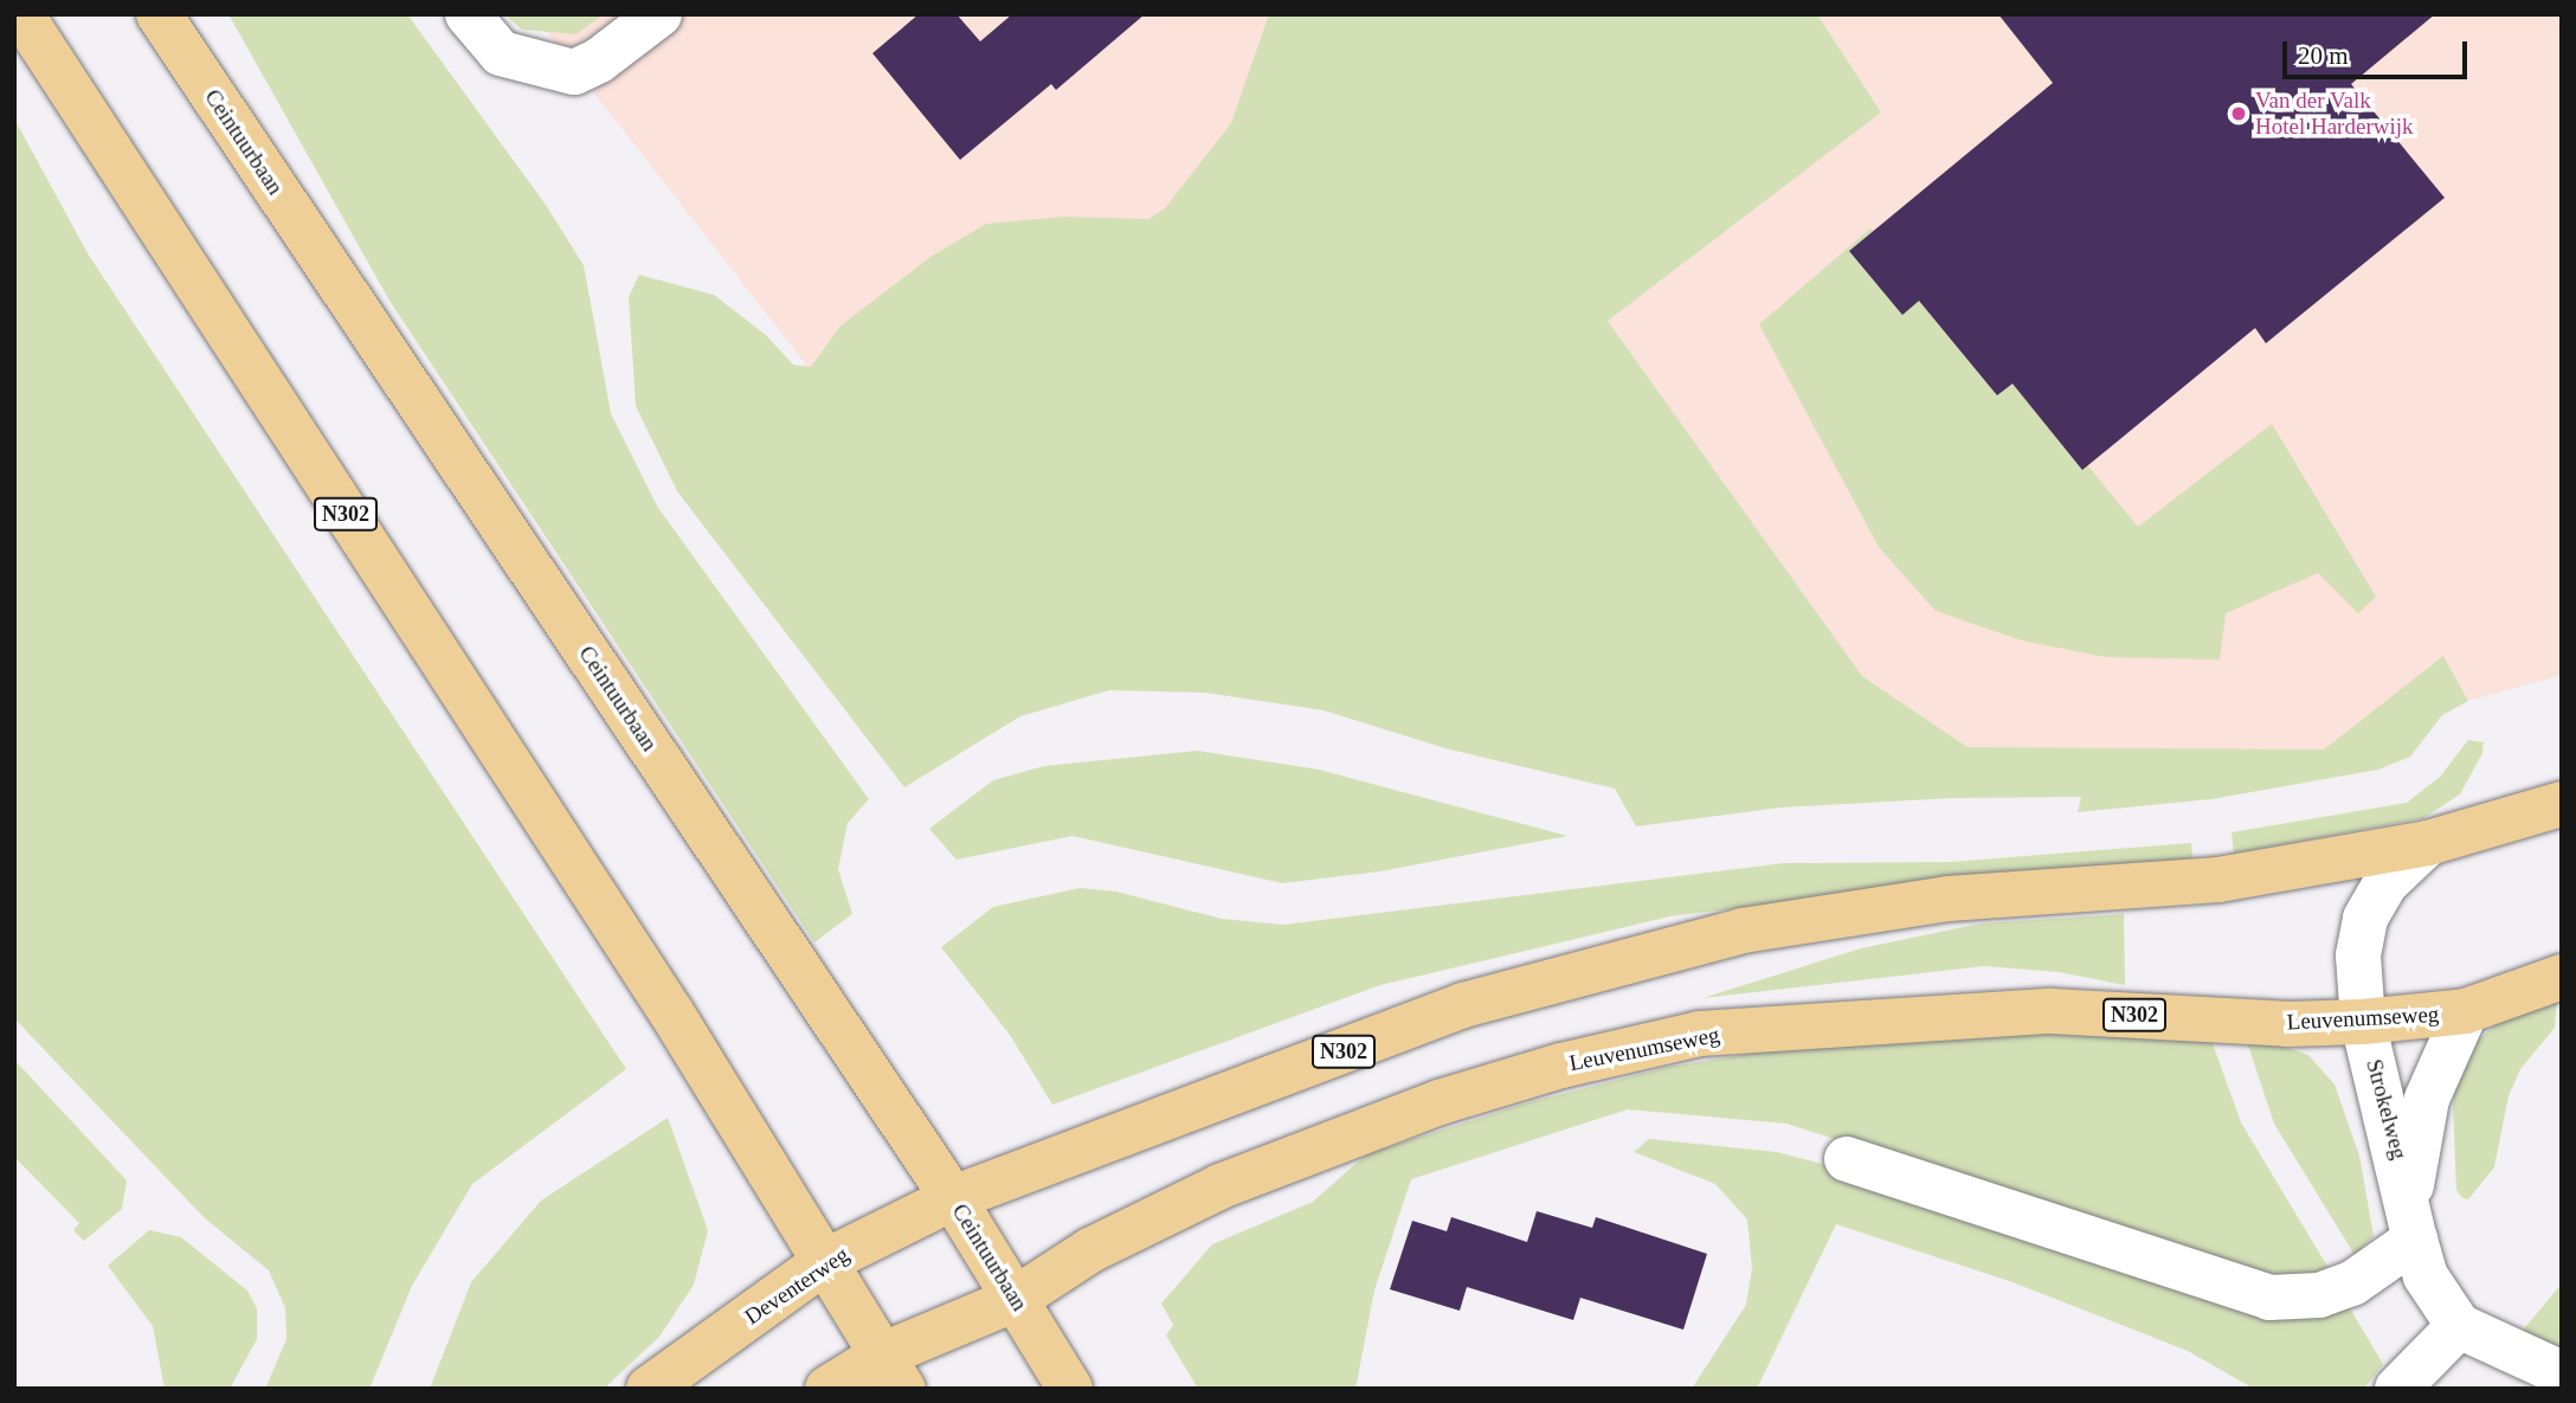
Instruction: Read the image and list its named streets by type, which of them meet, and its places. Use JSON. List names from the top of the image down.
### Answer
{
  "streets": {
    "main road": [
      "Ceintuurbaan",
      "N302",
      "Leuvenumseweg",
      "Deventerweg"
    ],
    "street": ["Strokelweg"]
  },
  "crossings": [
    ["Ceintuurbaan", "N302"],
    ["Ceintuurbaan", "Leuvenumseweg"],
    ["Ceintuurbaan", "Deventerweg"],
    ["N302", "Leuvenumseweg"],
    ["N302", "Strokelweg"],
    ["N302", "Deventerweg"],
    ["Leuvenumseweg", "Strokelweg"]
  ],
  "places": ["Van der Valk Hotel Harderwijk"],
  "scale_bar": "20 m"
}
